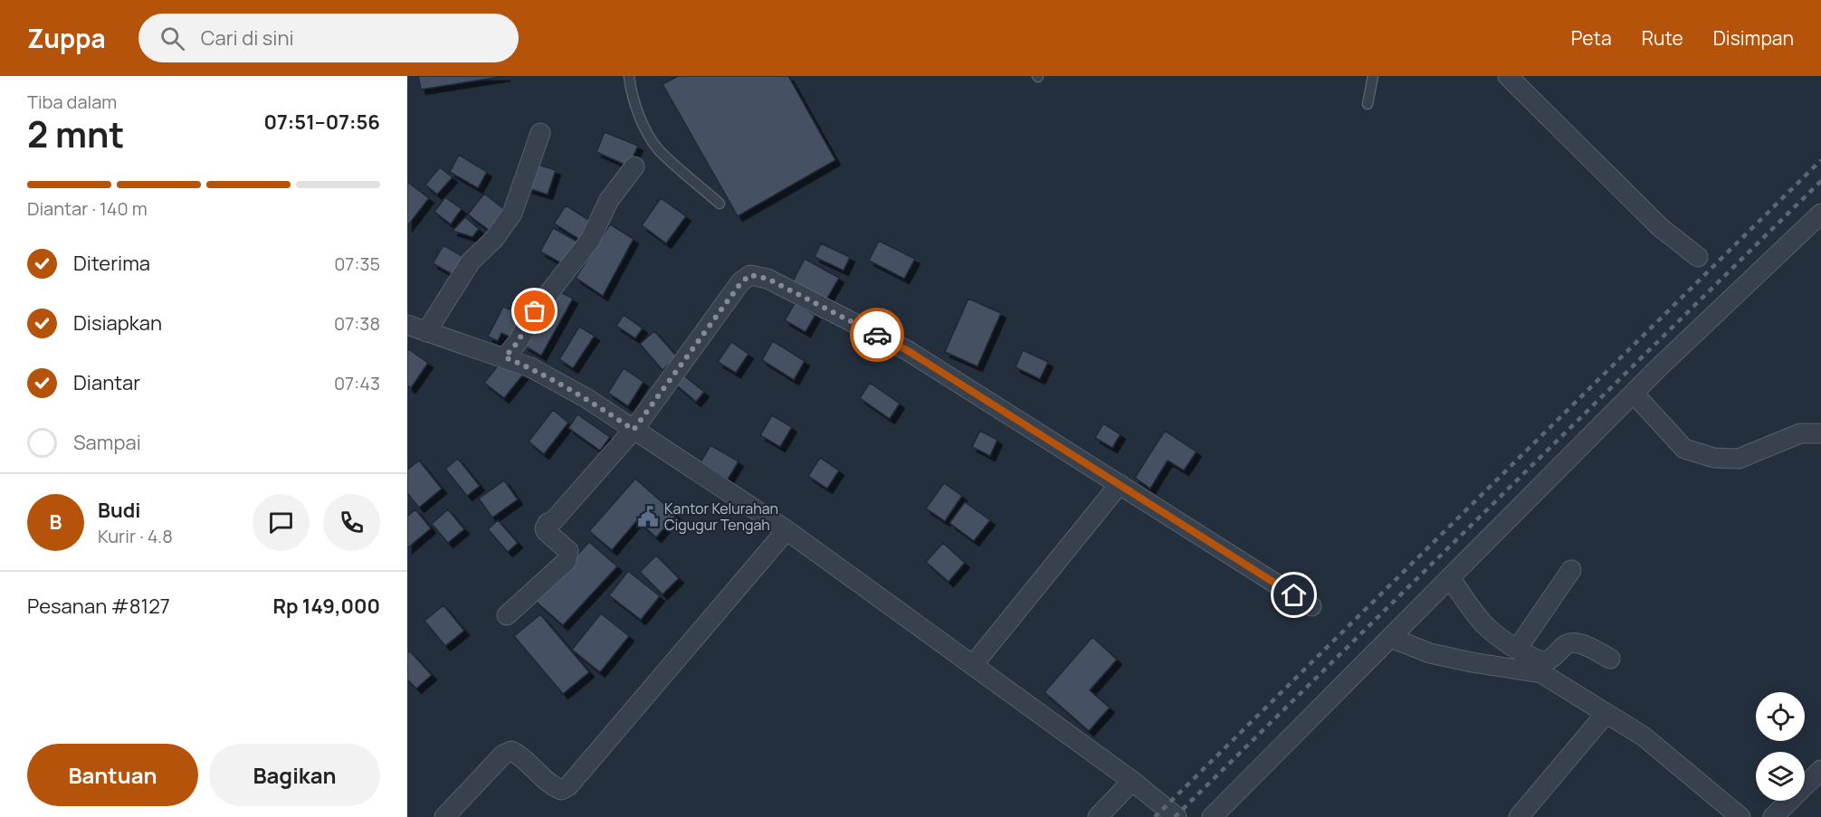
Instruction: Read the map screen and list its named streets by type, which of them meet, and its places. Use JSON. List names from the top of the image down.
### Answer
{
  "places": {
    "public building": ["Kantor Kelurahan Cigugur Tengah"]
  },
  "page": {
    "header": "Zuppa",
    "search": "Cari di sini",
    "nav": ["Peta", "Rute", "Disimpan"],
    "heading": ["2 mnt", "Tiba dalam", "07:51–07:56"],
    "panel": [
      "Budi",
      "Kurir · 4.8",
      "Pesanan #8127",
      "Rp 149,000"
    ],
    "bar": "Diantar · 140 m",
    "list": [
      ["Diterima", "07:35"],
      ["Disiapkan", "07:38"],
      ["Diantar", "07:43"],
      "Sampai"
    ],
    "round": "B",
    "buttons": ["Bantuan", "Bagikan"]
  }
}
